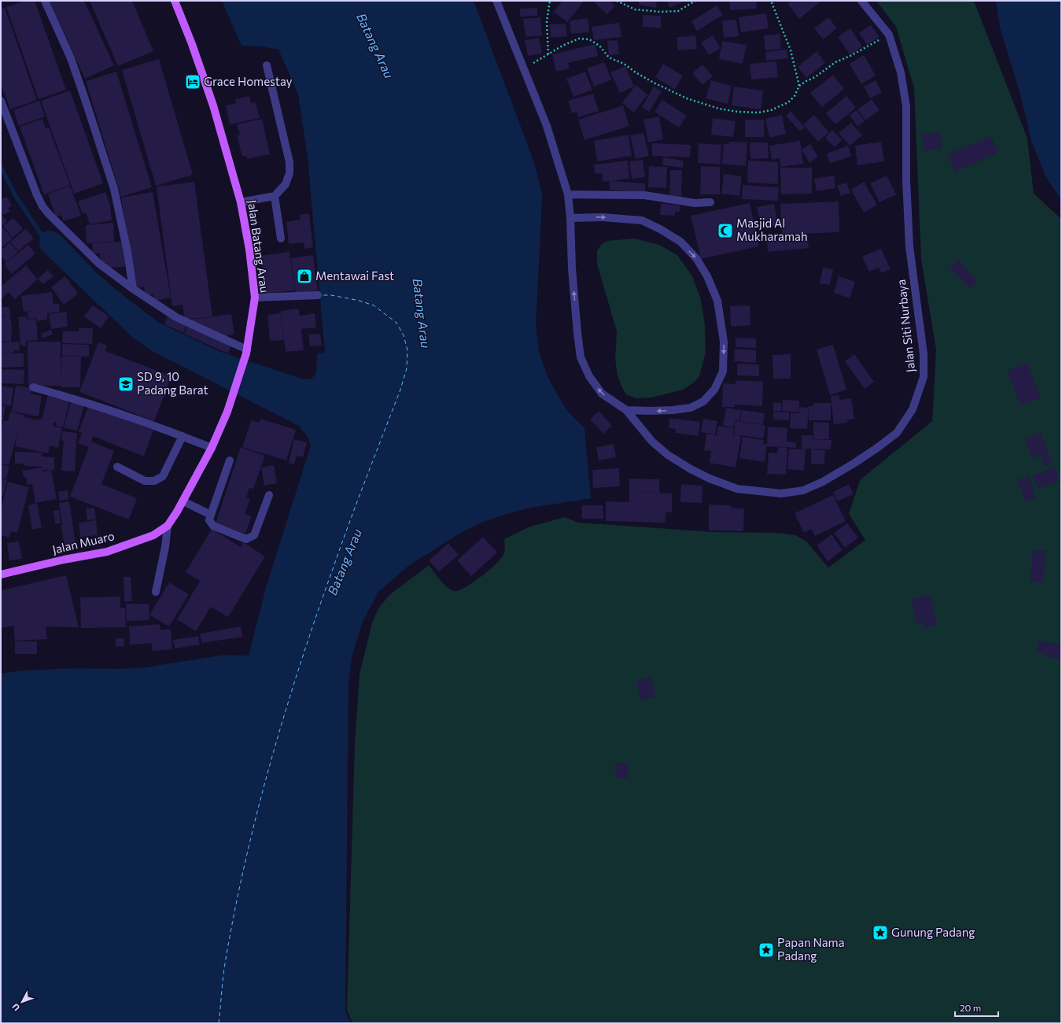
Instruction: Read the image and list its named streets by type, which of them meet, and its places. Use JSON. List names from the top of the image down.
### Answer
{
  "streets": {
    "main road": ["Jalan Batang Arau", "Jalan Muaro"],
    "street": ["Jalan Siti Nurbaya"]
  },
  "crossings": [
    ["Jalan Batang Arau", "Jalan Muaro"]
  ],
  "water": ["Batang Arau"],
  "places": {
    "hotel": ["Grace Homestay"],
    "mosque": ["Masjid Al Mukharamah"],
    "shop": ["Mentawai Fast"],
    "school or university": ["SD 9, 10 Padang Barat"],
    "place": ["Gunung Padang", "Papan Nama Padang"]
  },
  "scale_bar": "20 m",
  "north": "bottom left"
}
